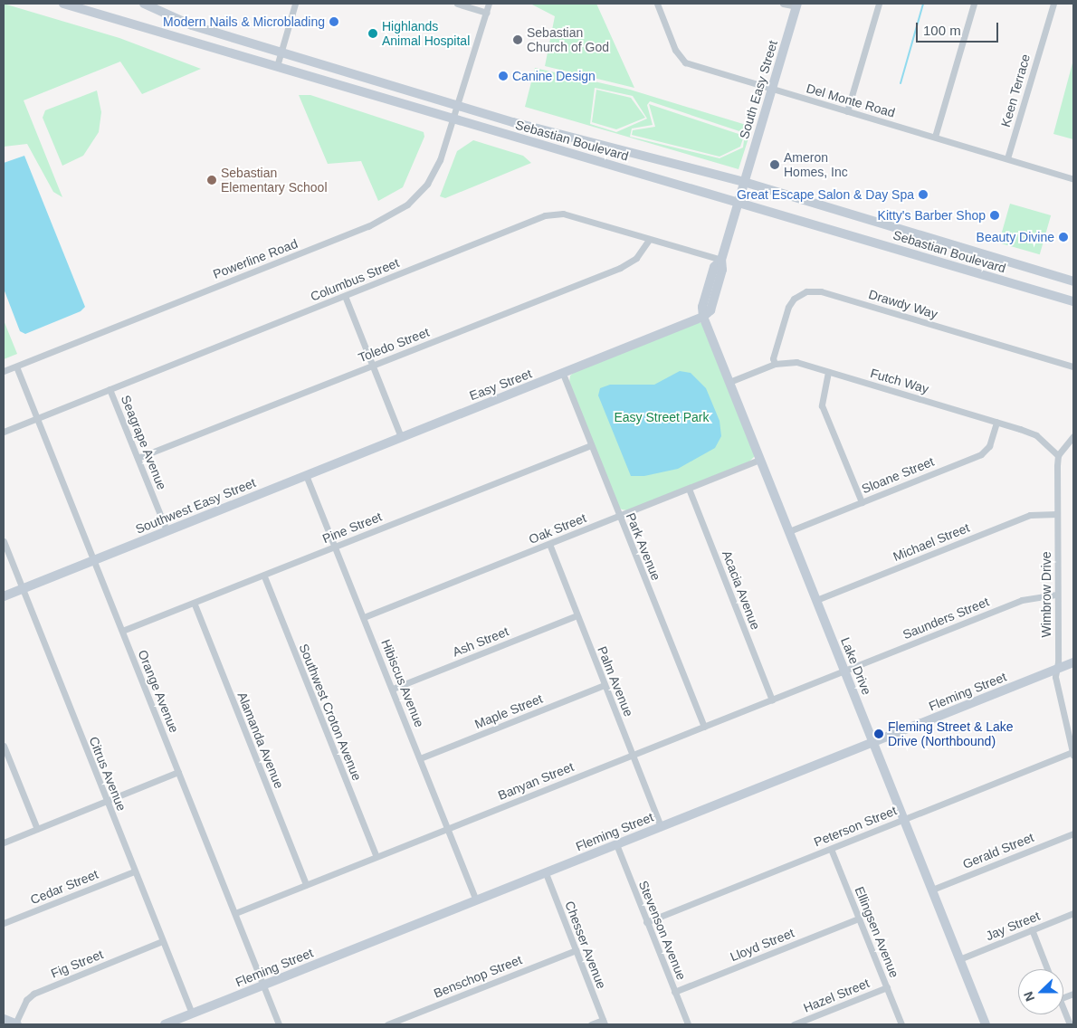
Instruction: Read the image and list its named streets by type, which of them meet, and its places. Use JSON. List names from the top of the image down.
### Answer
{
  "streets": {
    "street": [
      "South Easy Street",
      "Keen Terrace",
      "Del Monte Road",
      "Sebastian Boulevard",
      "Powerline Road",
      "Columbus Street",
      "Drawdy Way",
      "Toledo Street",
      "Futch Way",
      "Easy Street",
      "Seagrape Avenue",
      "Sloane Street",
      "Southwest Easy Street",
      "Pine Street",
      "Oak Street",
      "Michael Street",
      "Park Avenue",
      "Acacia Avenue",
      "Wimbrow Drive",
      "Saunders Street",
      "Ash Street",
      "Lake Drive",
      "Palm Avenue",
      "Hibiscus Avenue",
      "Orange Avenue",
      "Fleming Street",
      "Maple Street",
      "Southwest Croton Avenue",
      "Alamanda Avenue",
      "Citrus Avenue",
      "Banyan Street",
      "Peterson Street",
      "Gerald Street",
      "Cedar Street",
      "Jay Street",
      "Stevenson Avenue",
      "Ellingsen Avenue",
      "Chesser Avenue",
      "Lloyd Street",
      "Fig Street",
      "Benschop Street",
      "Hazel Street"
    ]
  },
  "crossings": [
    ["South Easy Street", "Del Monte Road"],
    ["South Easy Street", "Sebastian Boulevard"],
    ["Keen Terrace", "Del Monte Road"],
    ["Sebastian Boulevard", "Powerline Road"],
    ["Powerline Road", "Orange Avenue"],
    ["Columbus Street", "Toledo Street"],
    ["Columbus Street", "Seagrape Avenue"],
    ["Columbus Street", "Orange Avenue"],
    ["Drawdy Way", "Futch Way"],
    ["Toledo Street", "Seagrape Avenue"],
    ["Futch Way", "Sloane Street"],
    ["Futch Way", "Wimbrow Drive"],
    ["Futch Way", "Lake Drive"],
    ["Easy Street", "Southwest Easy Street"],
    ["Easy Street", "Park Avenue"],
    ["Easy Street", "Lake Drive"],
    ["Easy Street", "Hibiscus Avenue"],
    ["Seagrape Avenue", "Southwest Easy Street"],
    ["Sloane Street", "Lake Drive"],
    ["Southwest Easy Street", "Hibiscus Avenue"],
    ["Southwest Easy Street", "Orange Avenue"],
    ["Pine Street", "Park Avenue"],
    ["Pine Street", "Hibiscus Avenue"],
    ["Pine Street", "Orange Avenue"],
    ["Pine Street", "Southwest Croton Avenue"],
    ["Pine Street", "Alamanda Avenue"],
    ["Oak Street", "Park Avenue"],
    ["Oak Street", "Acacia Avenue"],
    ["Oak Street", "Lake Drive"],
    ["Oak Street", "Palm Avenue"],
    ["Oak Street", "Hibiscus Avenue"],
    ["Michael Street", "Wimbrow Drive"],
    ["Michael Street", "Lake Drive"],
    ["Park Avenue", "Banyan Street"],
    ["Acacia Avenue", "Banyan Street"],
    ["Wimbrow Drive", "Saunders Street"],
    ["Wimbrow Drive", "Fleming Street"],
    ["Wimbrow Drive", "Peterson Street"],
    ["Saunders Street", "Lake Drive"],
    ["Saunders Street", "Banyan Street"],
    ["Ash Street", "Palm Avenue"],
    ["Ash Street", "Hibiscus Avenue"],
    ["Lake Drive", "Fleming Street"],
    ["Lake Drive", "Banyan Street"],
    ["Lake Drive", "Peterson Street"],
    ["Lake Drive", "Gerald Street"],
    ["Lake Drive", "Jay Street"],
    ["Palm Avenue", "Fleming Street"],
    ["Palm Avenue", "Maple Street"],
    ["Palm Avenue", "Banyan Street"],
    ["Hibiscus Avenue", "Fleming Street"],
    ["Hibiscus Avenue", "Maple Street"],
    ["Hibiscus Avenue", "Banyan Street"],
    ["Orange Avenue", "Fleming Street"],
    ["Orange Avenue", "Banyan Street"],
    ["Fleming Street", "Citrus Avenue"],
    ["Fleming Street", "Stevenson Avenue"],
    ["Fleming Street", "Chesser Avenue"],
    ["Southwest Croton Avenue", "Banyan Street"],
    ["Alamanda Avenue", "Banyan Street"],
    ["Citrus Avenue", "Cedar Street"],
    ["Citrus Avenue", "Fig Street"],
    ["Peterson Street", "Stevenson Avenue"],
    ["Peterson Street", "Ellingsen Avenue"],
    ["Stevenson Avenue", "Lloyd Street"],
    ["Ellingsen Avenue", "Lloyd Street"],
    ["Ellingsen Avenue", "Hazel Street"],
    ["Chesser Avenue", "Benschop Street"]
  ],
  "parks": ["Easy Street Park"],
  "places": [
    "Modern Nails & Microblading",
    "Highlands Animal Hospital",
    "Sebastian Church of God",
    "Canine Design",
    "Ameron Homes, Inc",
    "Sebastian Elementary School",
    "Great Escape Salon & Day Spa",
    "Kitty's Barber Shop",
    "Beauty Divine",
    "Fleming Street & Lake Drive (Northbound)"
  ],
  "scale_bar": "100 m",
  "north": "left"
}
